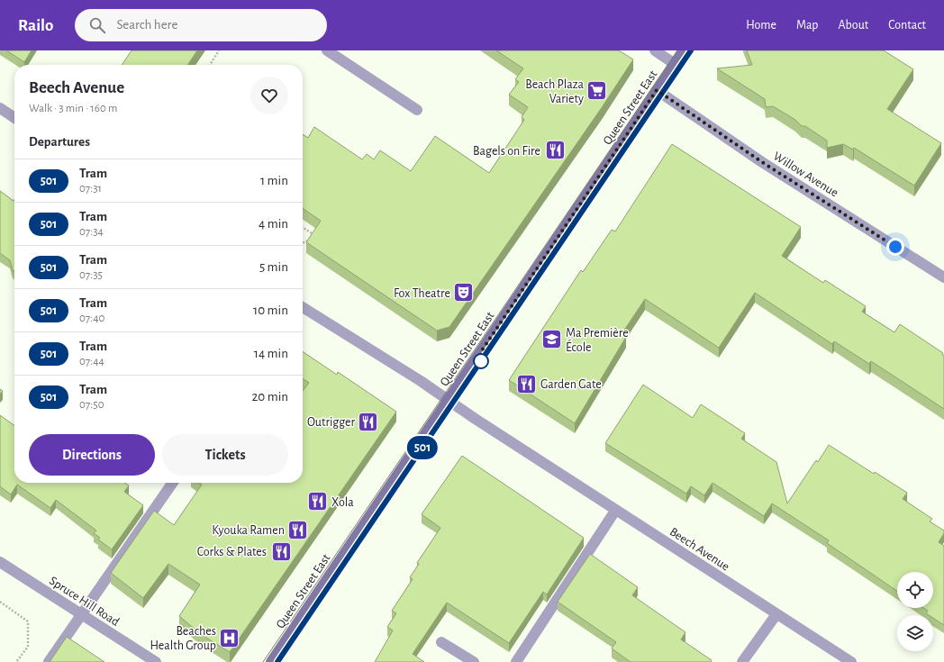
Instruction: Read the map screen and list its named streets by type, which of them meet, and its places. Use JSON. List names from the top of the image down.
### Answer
{
  "streets": {
    "main road": ["Queen Street East"],
    "street": ["Willow Avenue", "Beech Avenue", "Spruce Hill Road"]
  },
  "crossings": [
    ["Queen Street East", "Willow Avenue"],
    ["Queen Street East", "Beech Avenue"]
  ],
  "places": {
    "supermarket": ["Beach Plaza Variety"],
    "restaurant": [
      "Bagels on Fire",
      "Garden Gate",
      "Outrigger",
      "Xola",
      "Kyouka Ramen",
      "Corks & Plates"
    ],
    "theatre": ["Fox Theatre"],
    "school or university": ["Ma Première École"],
    "hospital": ["Beaches Health Group"]
  },
  "lines": ["tram line 501"],
  "page": {
    "header": "Railo",
    "search": "Search here",
    "nav": [
      "Home",
      "Map",
      "About",
      "Contact"
    ],
    "on_map": "501",
    "heading": [
      ["Beech Avenue", "Walk · 3 min · 160 m"],
      "Departures"
    ],
    "list": [
      {
        "mark": "501",
        "name": "Tram",
        "note": "07:31",
        "value": "1 min"
      },
      {
        "mark": "501",
        "name": "Tram",
        "note": "07:34",
        "value": "4 min"
      },
      {
        "mark": "501",
        "name": "Tram",
        "note": "07:35",
        "value": "5 min"
      },
      {
        "mark": "501",
        "name": "Tram",
        "note": "07:40",
        "value": "10 min"
      },
      {
        "mark": "501",
        "name": "Tram",
        "note": "07:44",
        "value": "14 min"
      },
      {
        "mark": "501",
        "name": "Tram",
        "note": "07:50",
        "value": "20 min"
      }
    ],
    "buttons": ["Directions", "Tickets"]
  }
}
